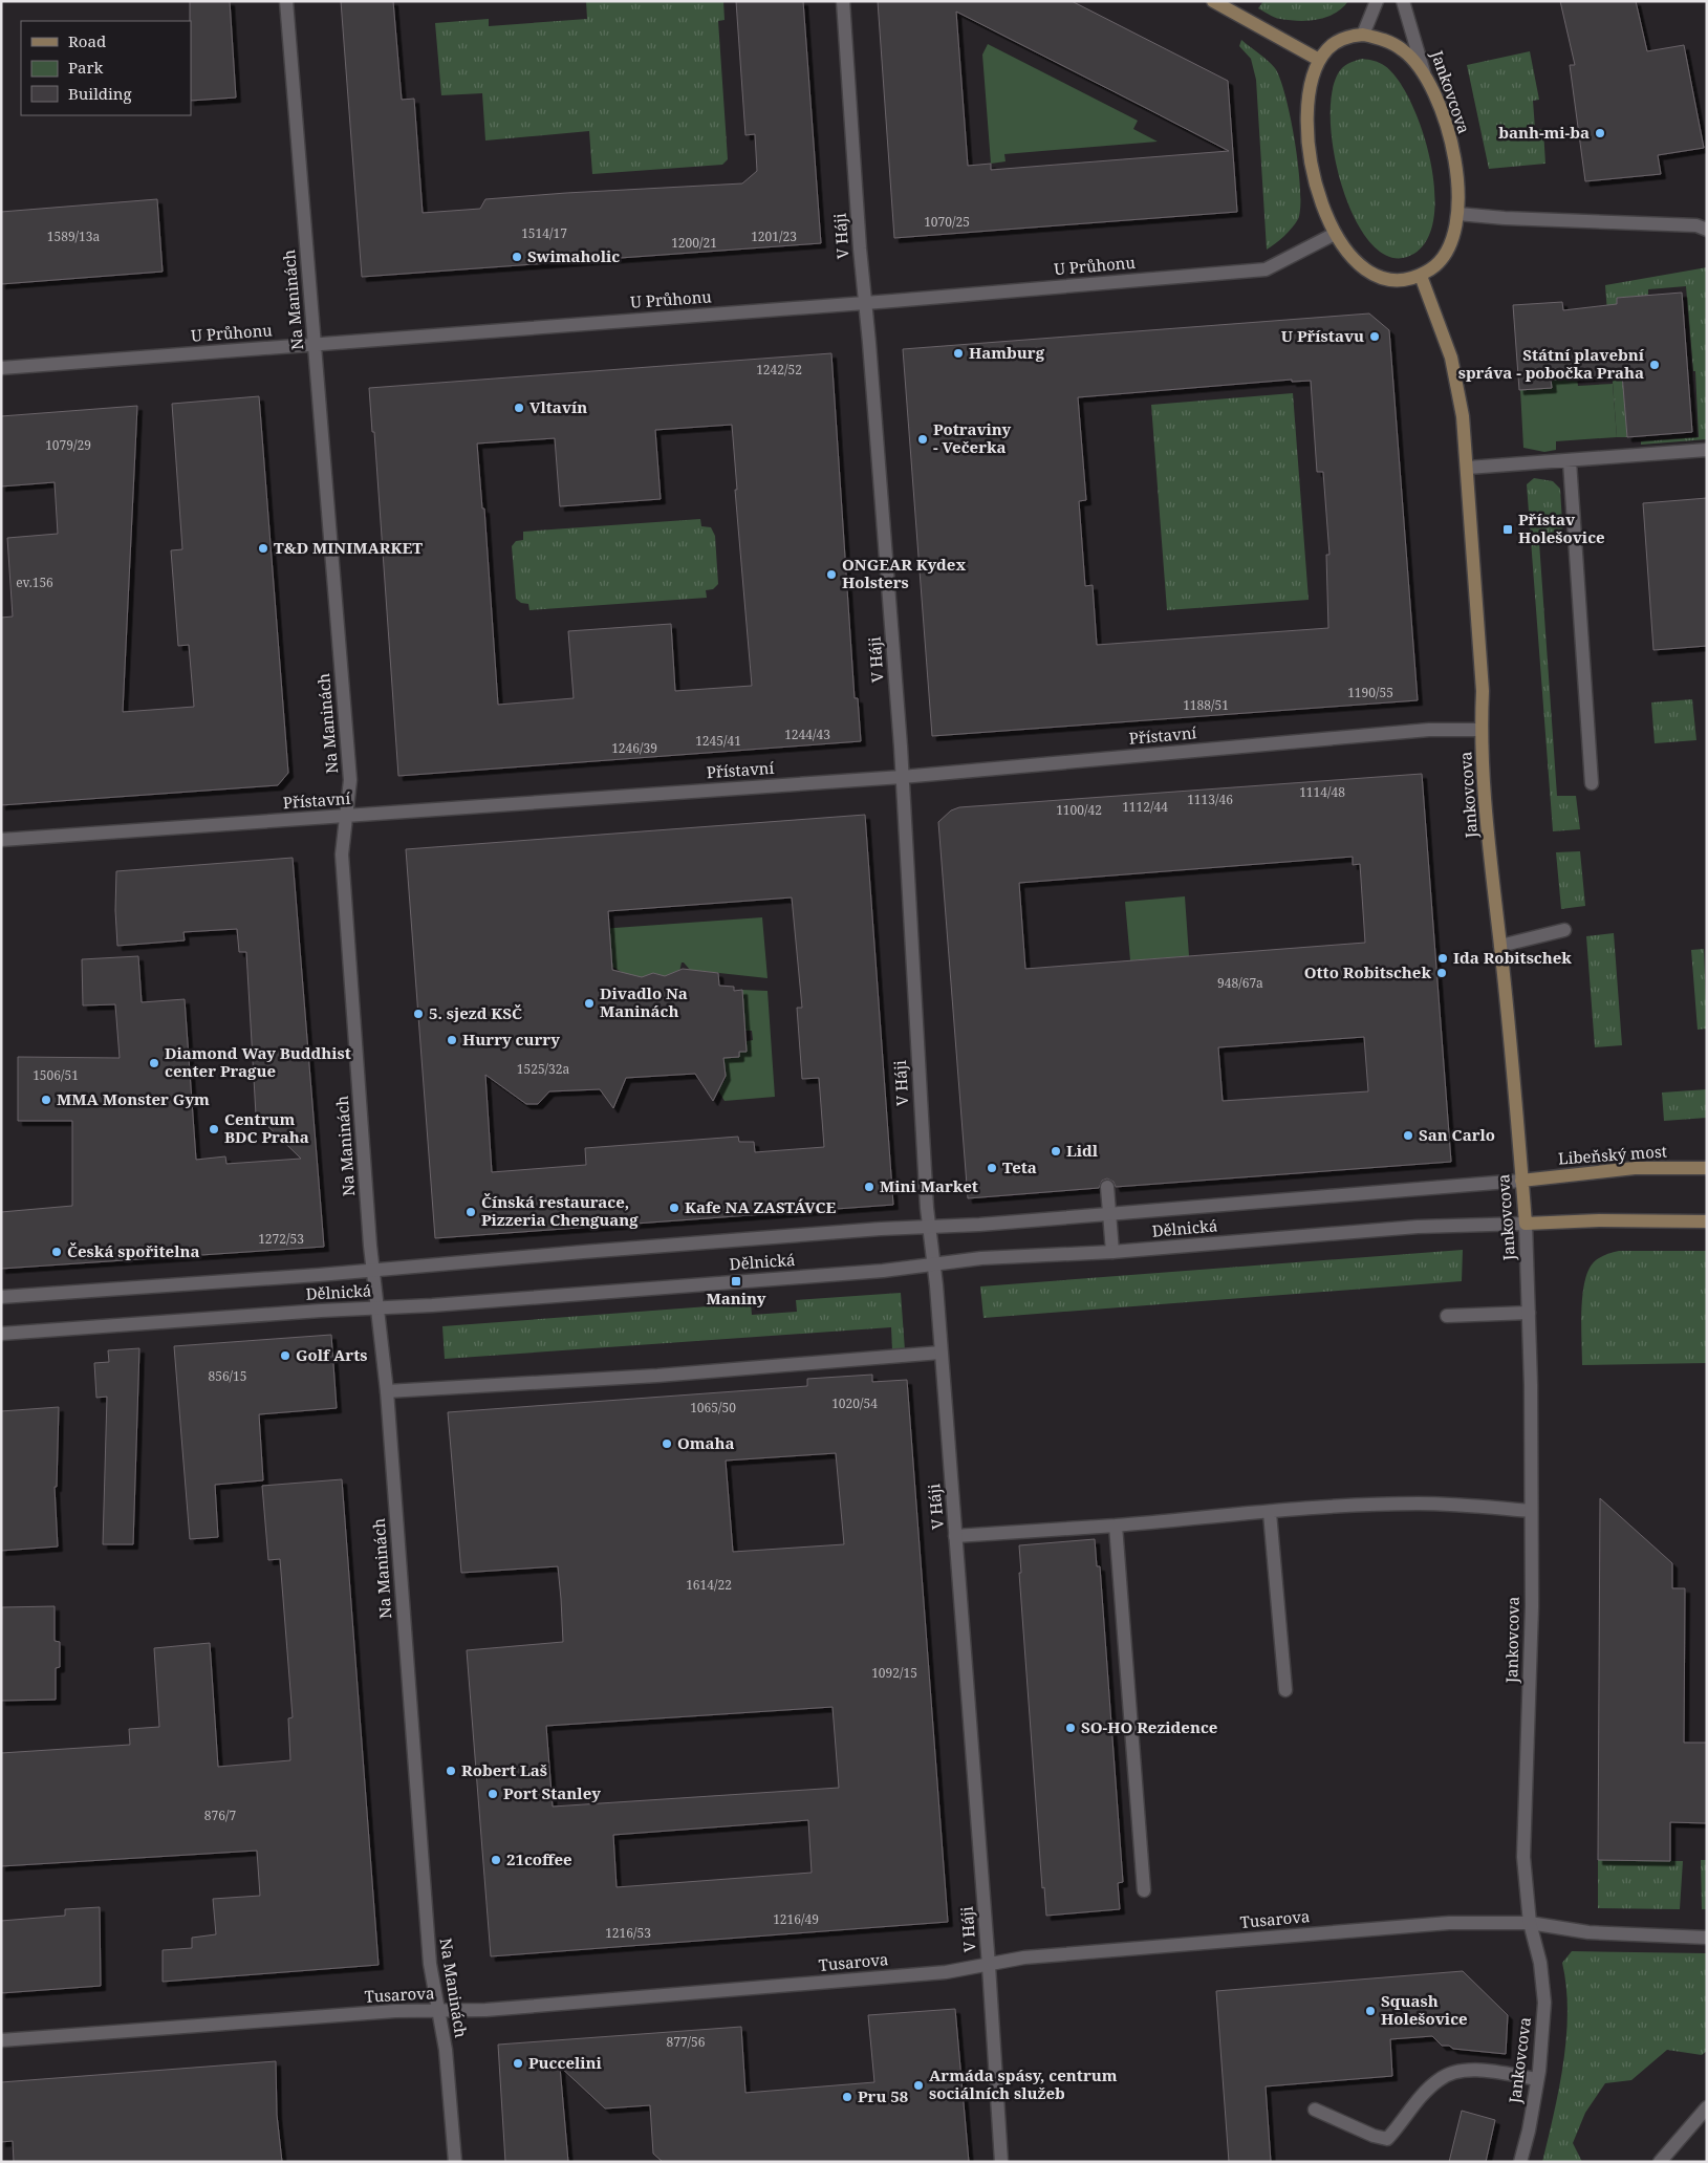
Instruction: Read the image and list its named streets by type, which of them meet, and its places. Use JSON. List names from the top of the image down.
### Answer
{
  "streets": {
    "main road": ["Jankovcova", "Libeňský most"],
    "street": [
      "V Háji",
      "U Průhonu",
      "Na Maninách",
      "Přístavní",
      "Dělnická",
      "Tusarova"
    ]
  },
  "crossings": [
    ["Jankovcova", "Přístavní"],
    ["Jankovcova", "Libeňský most"],
    ["Jankovcova", "Dělnická"],
    ["Jankovcova", "Tusarova"],
    ["V Háji", "U Průhonu"],
    ["V Háji", "Přístavní"],
    ["V Háji", "Dělnická"],
    ["V Háji", "Tusarova"],
    ["U Průhonu", "Na Maninách"],
    ["Na Maninách", "Přístavní"],
    ["Na Maninách", "Dělnická"],
    ["Na Maninách", "Tusarova"],
    ["Libeňský most", "Dělnická"]
  ],
  "places": {
    "other": [
      "banh-mi-ba",
      "Swimaholic",
      "U Přístavu",
      "Hamburg",
      "Státní plavební správa - pobočka Praha",
      "Vltavín",
      "Potraviny - Večerka",
      "T&D MINIMARKET",
      "ONGEAR Kydex Holsters",
      "Ida Robitschek",
      "Otto Robitschek",
      "Divadlo Na Maninách",
      "5. sjezd KSČ",
      "Hurry curry",
      "Diamond Way Buddhist center Prague",
      "MMA Monster Gym",
      "Centrum BDC Praha",
      "San Carlo",
      "Lidl",
      "Teta",
      "Mini Market",
      "Kafe NA ZASTÁVCE",
      "Čínská restaurace, Pizzeria Chenguang",
      "Česká spořitelna",
      "Golf Arts",
      "Omaha",
      "SO-HO Rezidence",
      "Robert Laš",
      "Port Stanley",
      "21coffee",
      "Squash Holešovice",
      "Puccelini",
      "Armáda spásy, centrum sociálních služeb",
      "Pru 58"
    ],
    "transit": ["Přístav Holešovice", "Maniny"]
  },
  "house_numbers": [
    "1070/25",
    "1514/17",
    "1589/13a",
    "1201/23",
    "1200/21",
    "1242/52",
    "1079/29",
    "ev.156",
    "1190/55",
    "1188/51",
    "1244/43",
    "1245/41",
    "1246/39",
    "1114/48",
    "1113/46",
    "1112/44",
    "1100/42",
    "948/67a",
    "1525/32a",
    "1506/51",
    "1272/53",
    "856/15",
    "1020/54",
    "1065/50",
    "1614/22",
    "1092/15",
    "876/7",
    "1216/49",
    "1216/53",
    "877/56"
  ],
  "legend": ["Road", "Park", "Building"]
}
